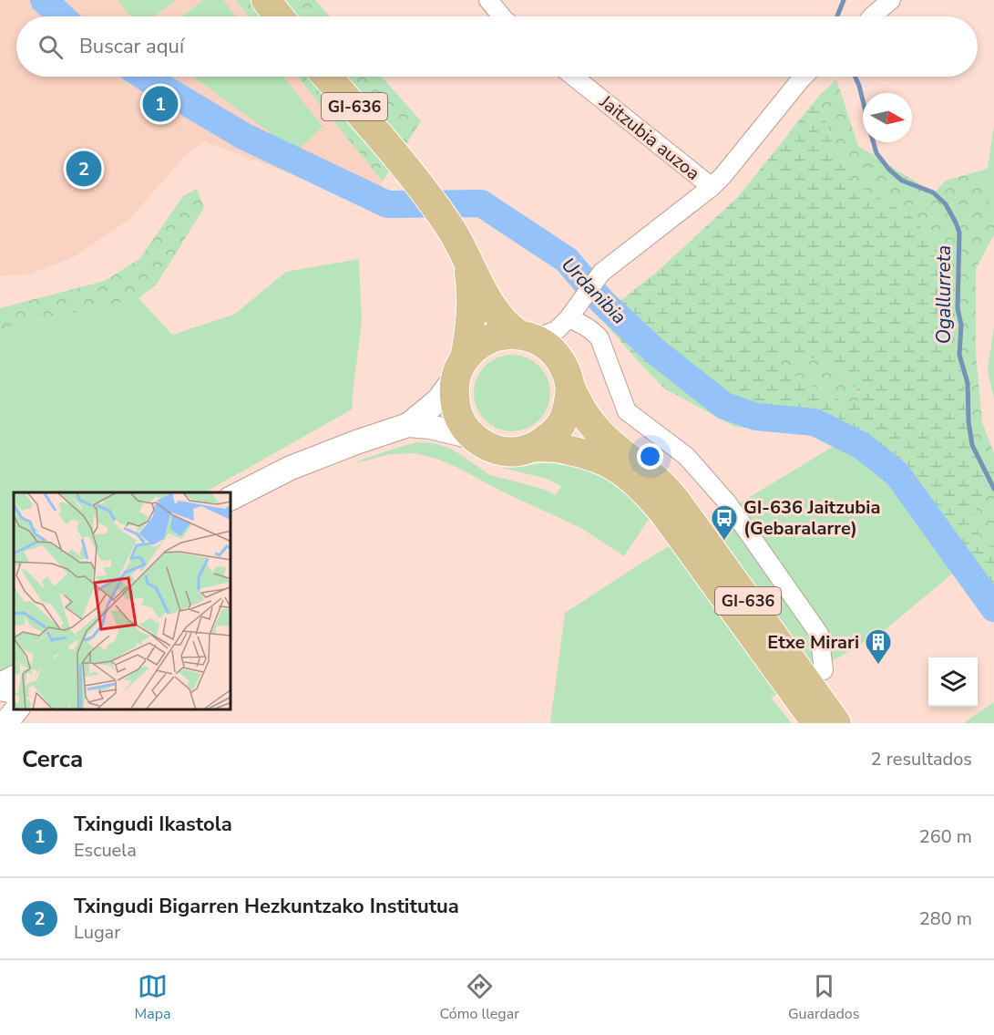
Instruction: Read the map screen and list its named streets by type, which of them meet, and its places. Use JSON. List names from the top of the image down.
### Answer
{
  "streets": {
    "main road": ["GI-636"],
    "street": ["Jaitzubia auzoa"]
  },
  "water": ["Urdanibia", "Ogallurreta"],
  "places": {
    "bus stop": ["GI-636 Jaitzubia (Gebaralarre)"],
    "building": ["Etxe Mirari"]
  },
  "north": "right",
  "page": {
    "search": "Buscar aquí",
    "pins": ["1", "2"],
    "heading": ["Cerca", "2 resultados"],
    "list": [
      {
        "mark": "1",
        "name": "Txingudi Ikastola",
        "note": "Escuela",
        "value": "260 m"
      },
      {
        "mark": "2",
        "name": "Txingudi Bigarren Hezkuntzako Institutua",
        "note": "Lugar",
        "value": "280 m"
      }
    ],
    "nav": ["Mapa", "Cómo llegar", "Guardados"]
  }
}
